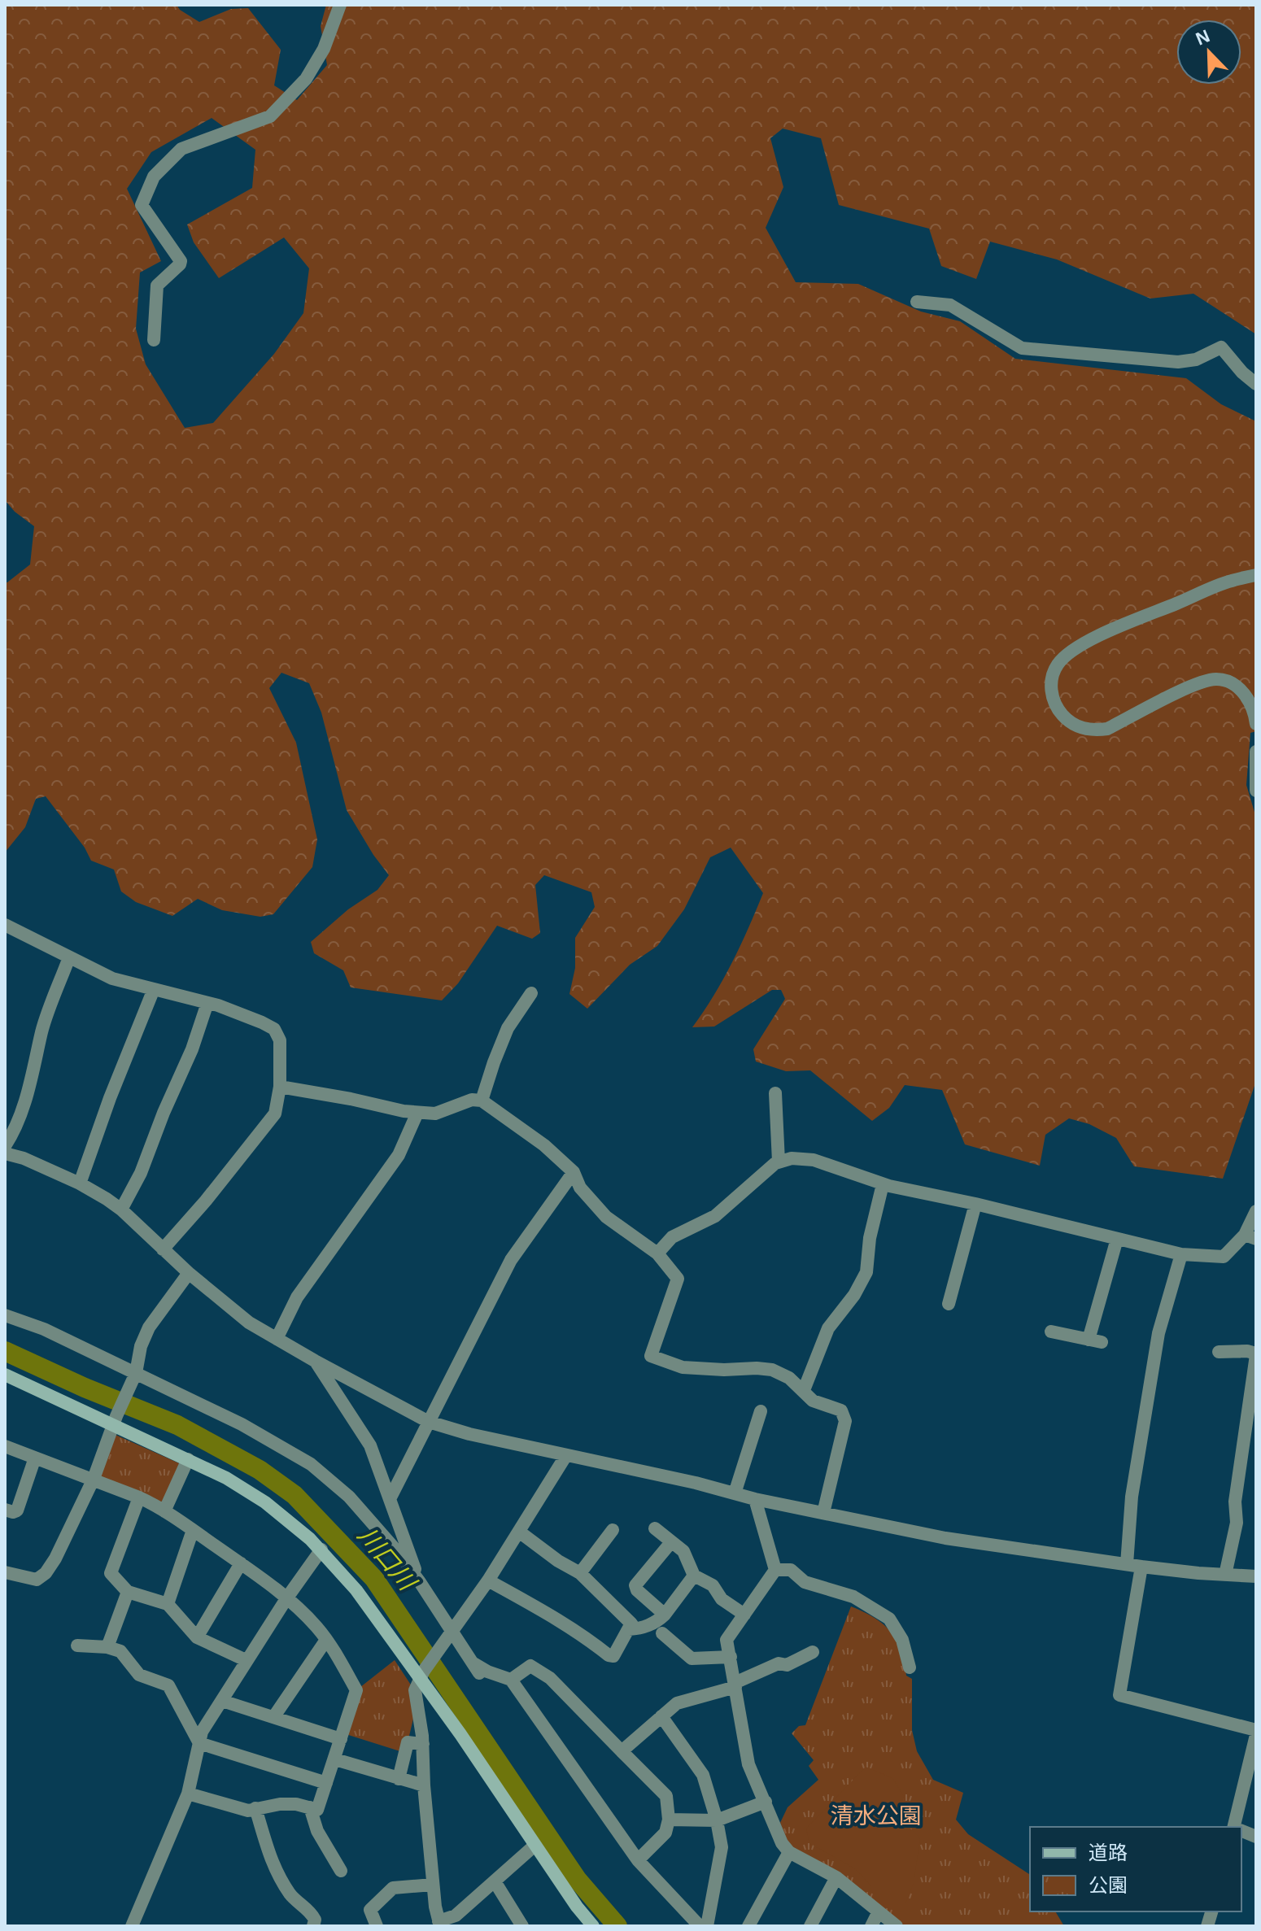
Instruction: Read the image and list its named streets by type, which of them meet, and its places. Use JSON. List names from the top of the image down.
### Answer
{
  "water": ["川口川"],
  "parks": ["清水公園"],
  "legend": ["道路", "公園"],
  "north": "top left"
}
